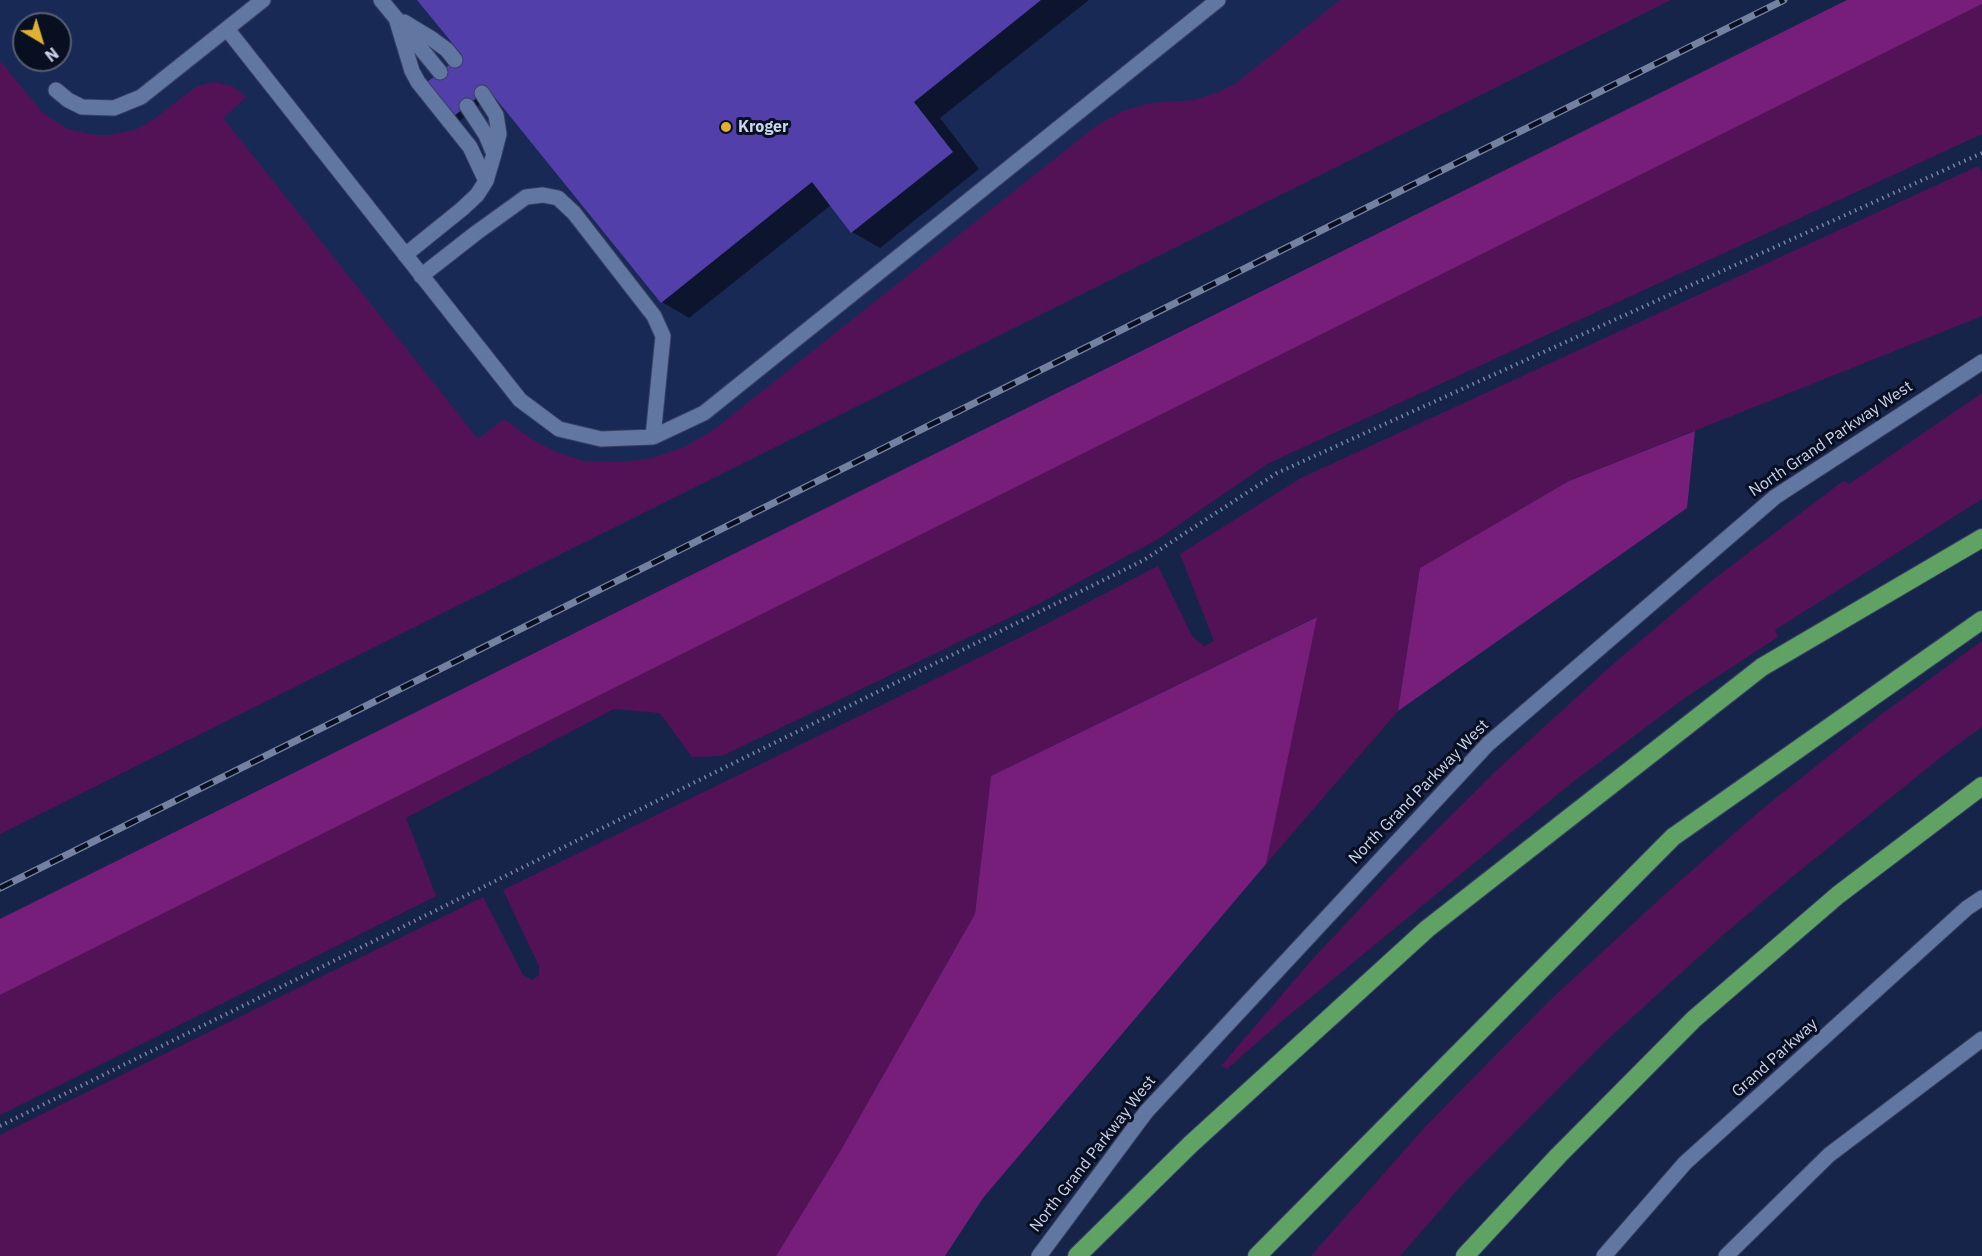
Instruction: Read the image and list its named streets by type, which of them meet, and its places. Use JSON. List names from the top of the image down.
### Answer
{
  "streets": {
    "main road": ["North Grand Parkway West", "Grand Parkway"]
  },
  "places": ["Kroger"],
  "north": "bottom right"
}
